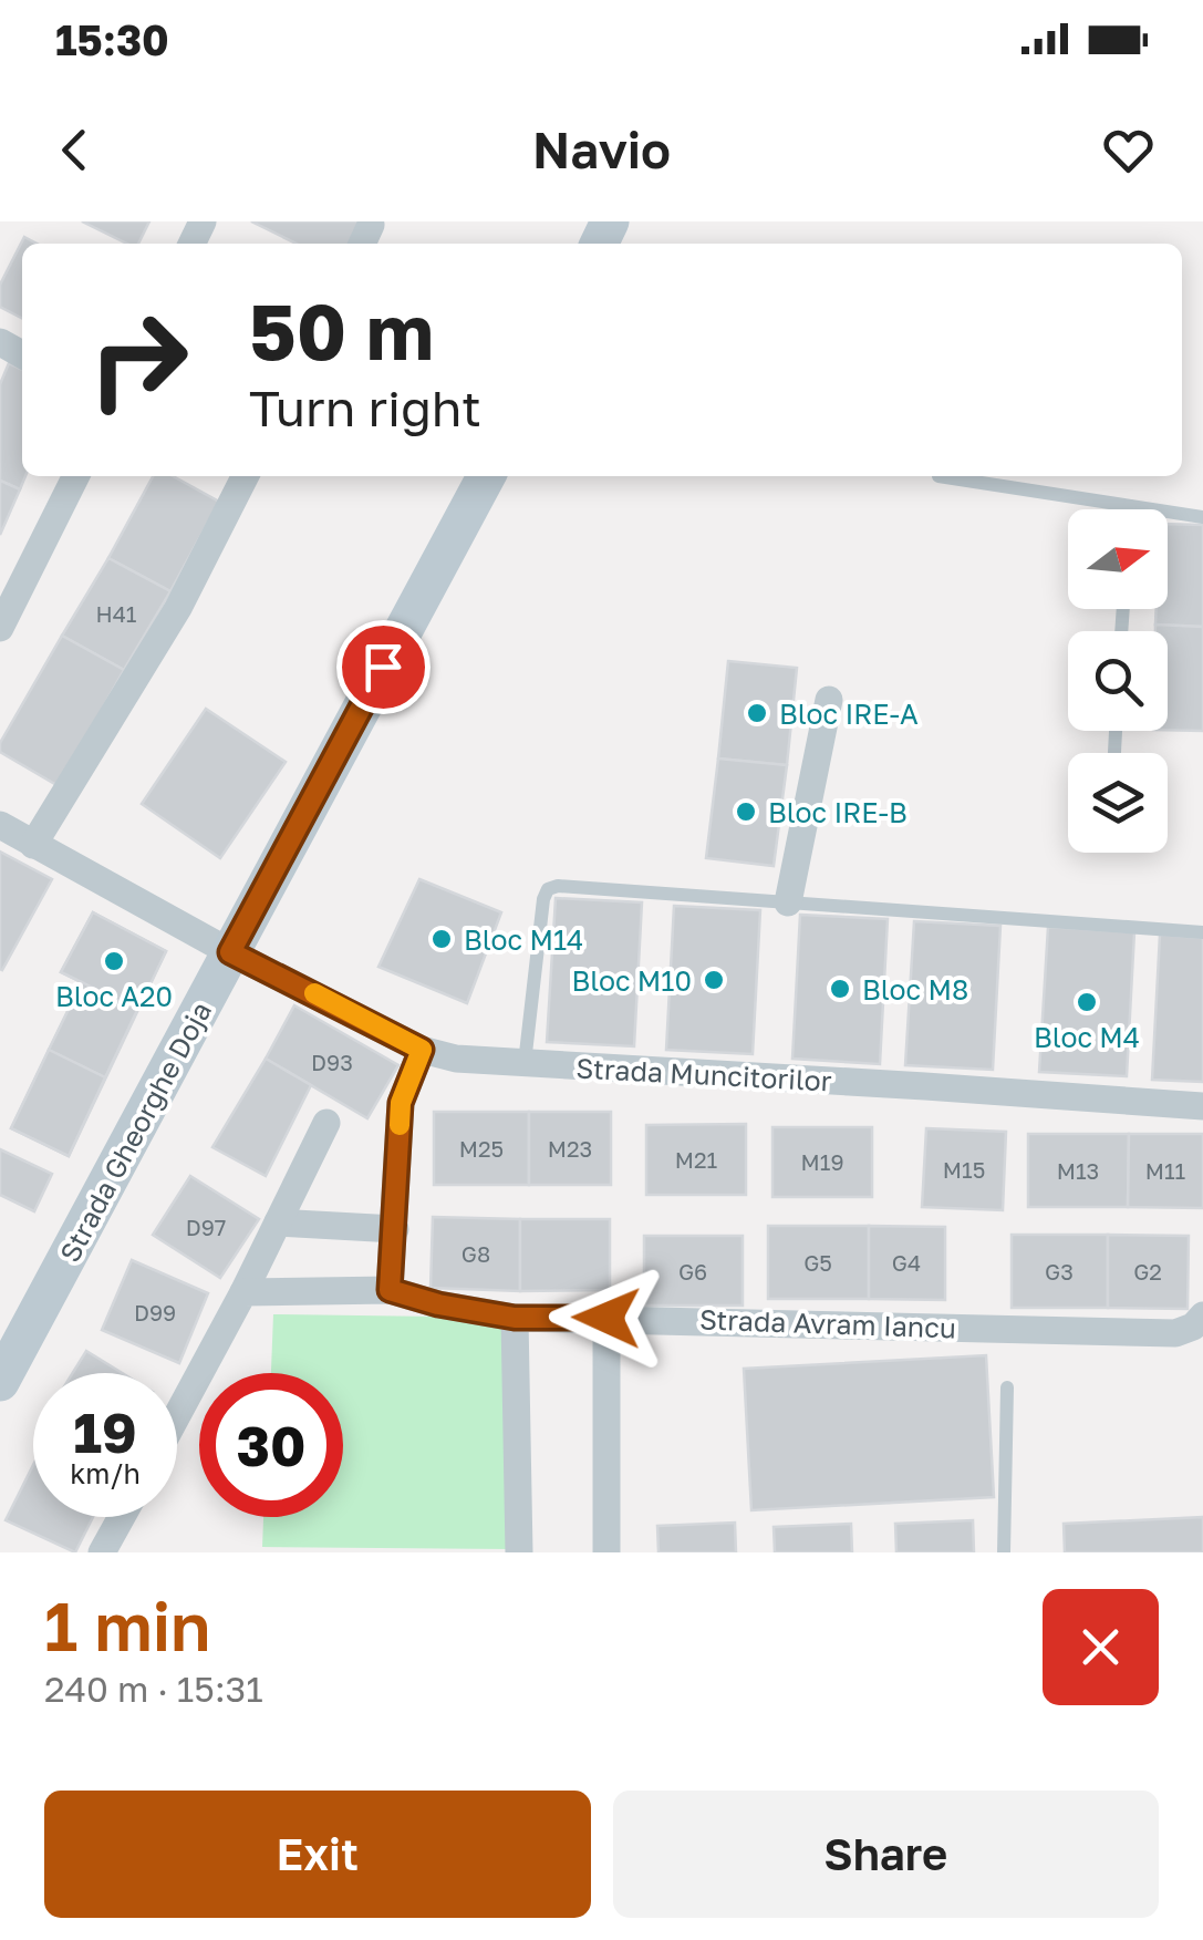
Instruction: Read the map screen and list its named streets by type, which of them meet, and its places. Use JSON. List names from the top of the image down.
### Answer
{
  "streets": {
    "main road": ["Strada Gheorghe Doja"],
    "street": ["Strada Muncitorilor", "Strada Avram Iancu"]
  },
  "crossings": [
    ["Strada Muncitorilor", "Strada Gheorghe Doja"]
  ],
  "places": [
    "Bloc IRE-A",
    "Bloc IRE-B",
    "Bloc M14",
    "Bloc A20",
    "Bloc M10",
    "Bloc M8",
    "Bloc M4"
  ],
  "house_numbers": [
    "H41",
    "D93",
    "M25",
    "M23",
    "M21",
    "M19",
    "M15",
    "M13",
    "M11",
    "D97",
    "G8",
    "G5",
    "G4",
    "G6",
    "G3",
    "G2",
    "D99"
  ],
  "north": "right",
  "page": {
    "status": "15:30",
    "header": "Navio",
    "turn": ["50 m", "Turn right"],
    "speed": "19 km/h",
    "limit": "30",
    "heading": ["1 min", "240 m · 15:31"],
    "buttons": ["Exit", "Share"]
  }
}
